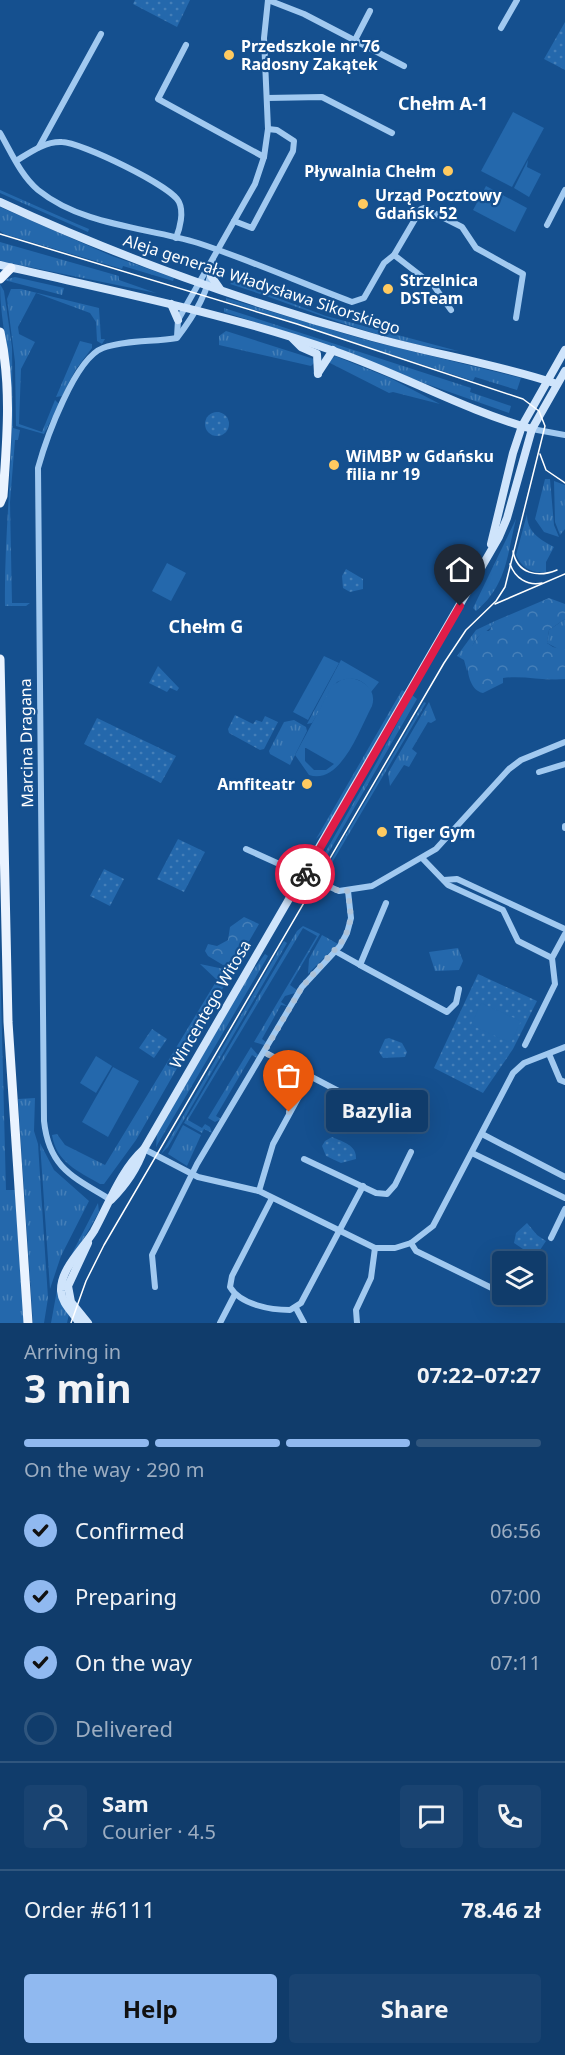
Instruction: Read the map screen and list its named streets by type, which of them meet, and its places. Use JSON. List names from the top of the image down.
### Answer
{
  "streets": {
    "street": ["Aleja generała Władysława Sikorskiego", "Marcina Dragana", "Wincentego Witosa"]
  },
  "crossings": [
    ["Aleja generała Władysława Sikorskiego", "Wincentego Witosa"],
    ["Marcina Dragana", "Wincentego Witosa"]
  ],
  "districts": ["Chełm A-1", "Chełm G"],
  "places": [
    "Przedszkole nr 76 Radosny Zakątek",
    "Pływalnia Chełm",
    "Urząd Pocztowy Gdańsk 52",
    "Strzelnica DSTeam",
    "WiMBP w Gdańsku filia nr 19",
    "Amfiteatr",
    "Tiger Gym",
    "Bazylia"
  ],
  "page": {
    "bubble": "Bazylia",
    "heading": ["3 min", "Arriving in", "07:22–07:27"],
    "panel": [
      "Sam",
      "Courier · 4.5",
      "Order #6111",
      "78.46 zł"
    ],
    "bar": "On the way · 290 m",
    "list": [
      ["Confirmed", "06:56"],
      ["Preparing", "07:00"],
      ["On the way", "07:11"],
      "Delivered"
    ],
    "buttons": ["Help", "Share"]
  }
}
